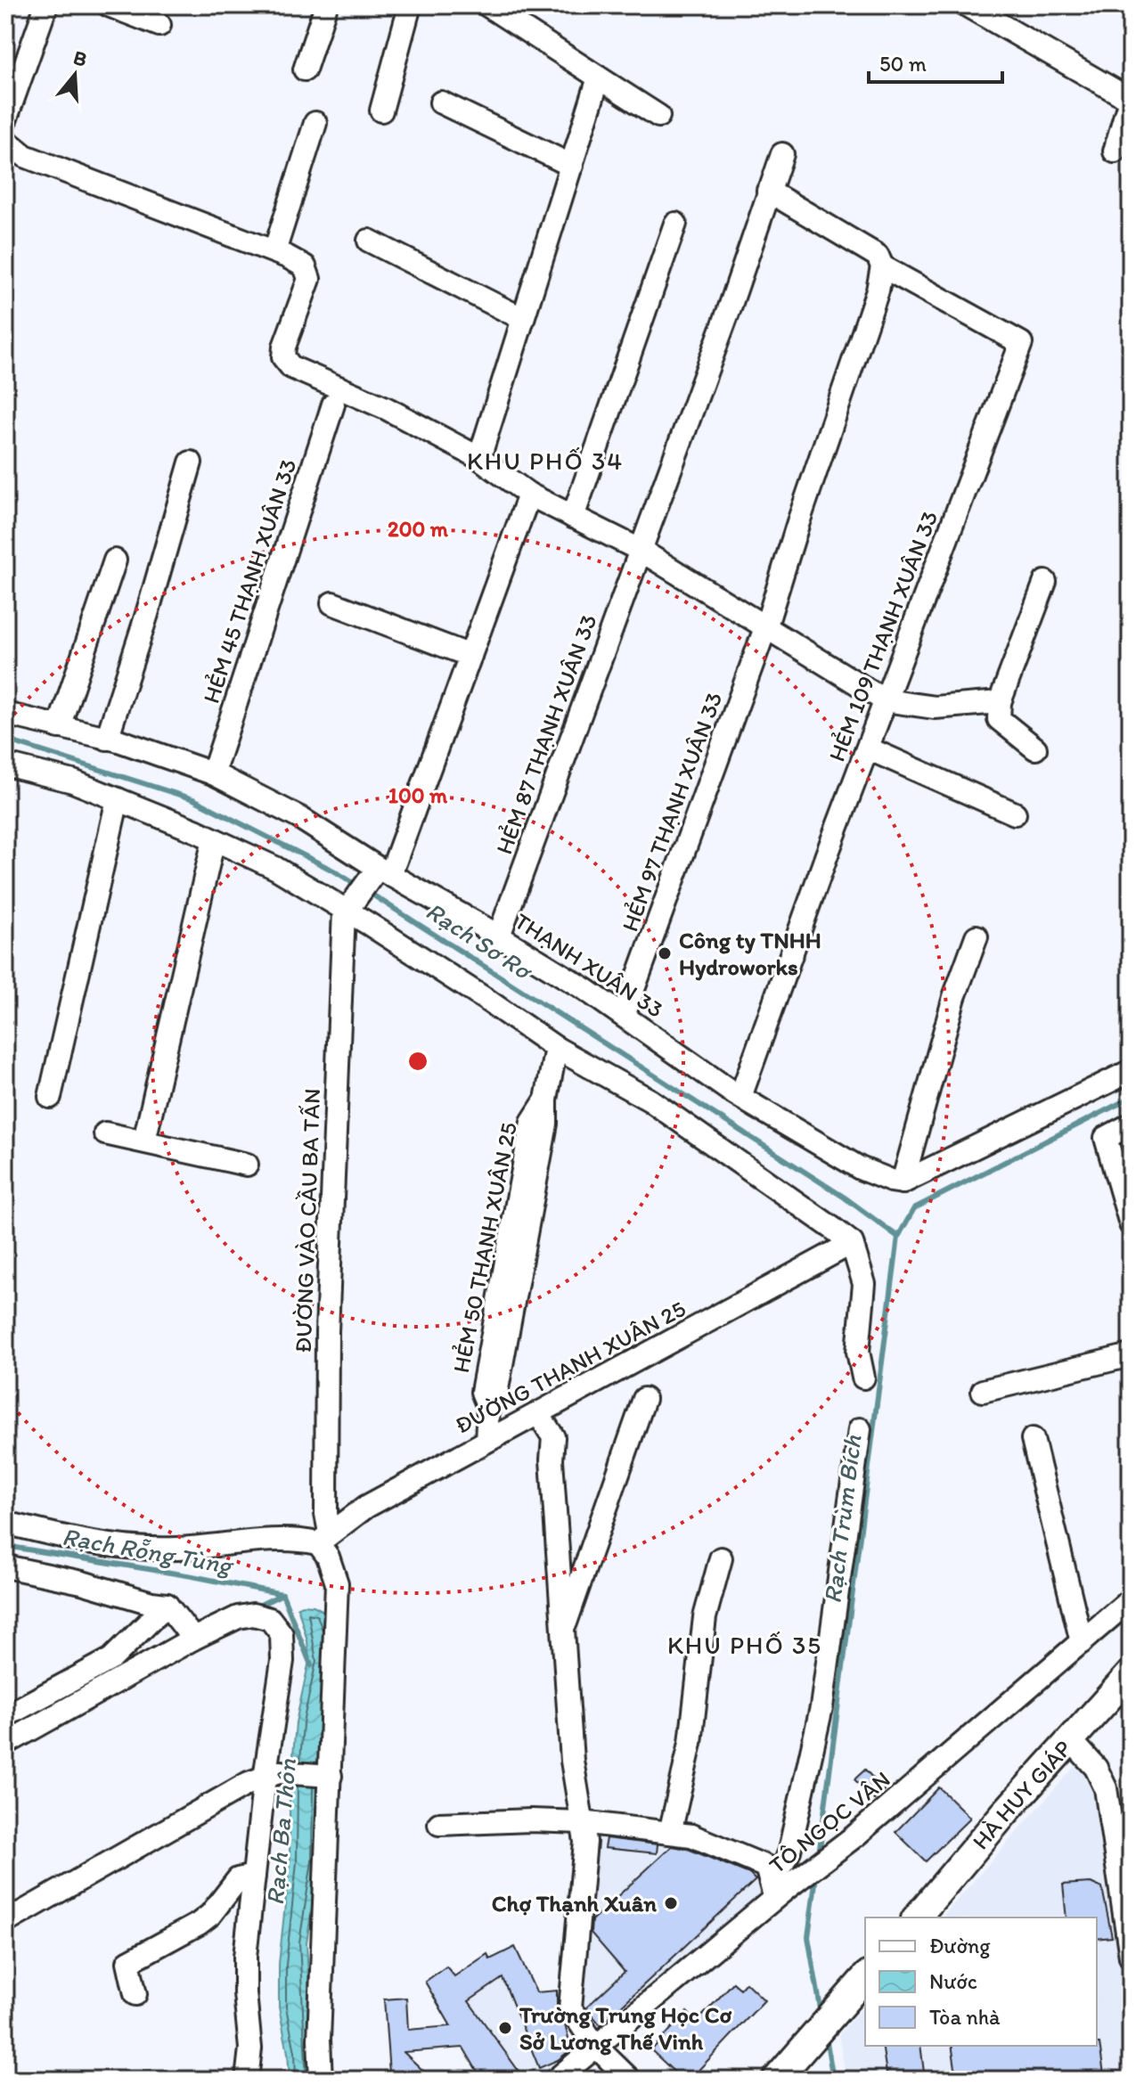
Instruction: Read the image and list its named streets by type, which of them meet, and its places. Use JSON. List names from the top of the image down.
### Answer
{
  "streets": {
    "main road": ["HÀ HUY GIÁP"],
    "street": [
      "HẺM 45 THẠNH XUÂN 33",
      "HẺM 109 THẠNH XUÂN 33",
      "HẺM 87 THẠNH XUÂN 33",
      "HẺM 97 THẠNH XUÂN 33",
      "THẠNH XUÂN 33",
      "ĐƯỜNG VÀO CẦU BA TẤN",
      "HẺM 50 THẠNH XUÂN 25",
      "ĐƯỜNG THẠNH XUÂN 25",
      "TÔ NGỌC VÂN"
    ]
  },
  "crossings": [
    ["HẺM 45 THẠNH XUÂN 33", "THẠNH XUÂN 33"],
    ["HẺM 109 THẠNH XUÂN 33", "HẺM 97 THẠNH XUÂN 33"],
    ["HẺM 109 THẠNH XUÂN 33", "THẠNH XUÂN 33"],
    ["HẺM 87 THẠNH XUÂN 33", "THẠNH XUÂN 33"],
    ["HẺM 97 THẠNH XUÂN 33", "THẠNH XUÂN 33"],
    ["ĐƯỜNG VÀO CẦU BA TẤN", "ĐƯỜNG THẠNH XUÂN 25"],
    ["HẺM 50 THẠNH XUÂN 25", "ĐƯỜNG THẠNH XUÂN 25"]
  ],
  "districts": ["KHU PHỐ 34", "KHU PHỐ 35"],
  "water": [
    "Rạch Sơ Rơ",
    "Rạch Trùm Bích",
    "Rạch Rỗng Tùng",
    "Rạch Ba Thôn"
  ],
  "places": ["Công ty TNHH Hydroworks", "Chợ Thạnh Xuân", "Trường Trung Học Cơ Sở Lương Thế Vinh"],
  "legend": ["Đường", "Nước", "Tòa nhà"],
  "scale_bar": "50 m",
  "north": "top",
  "rings": ["200 m", "100 m"]
}
